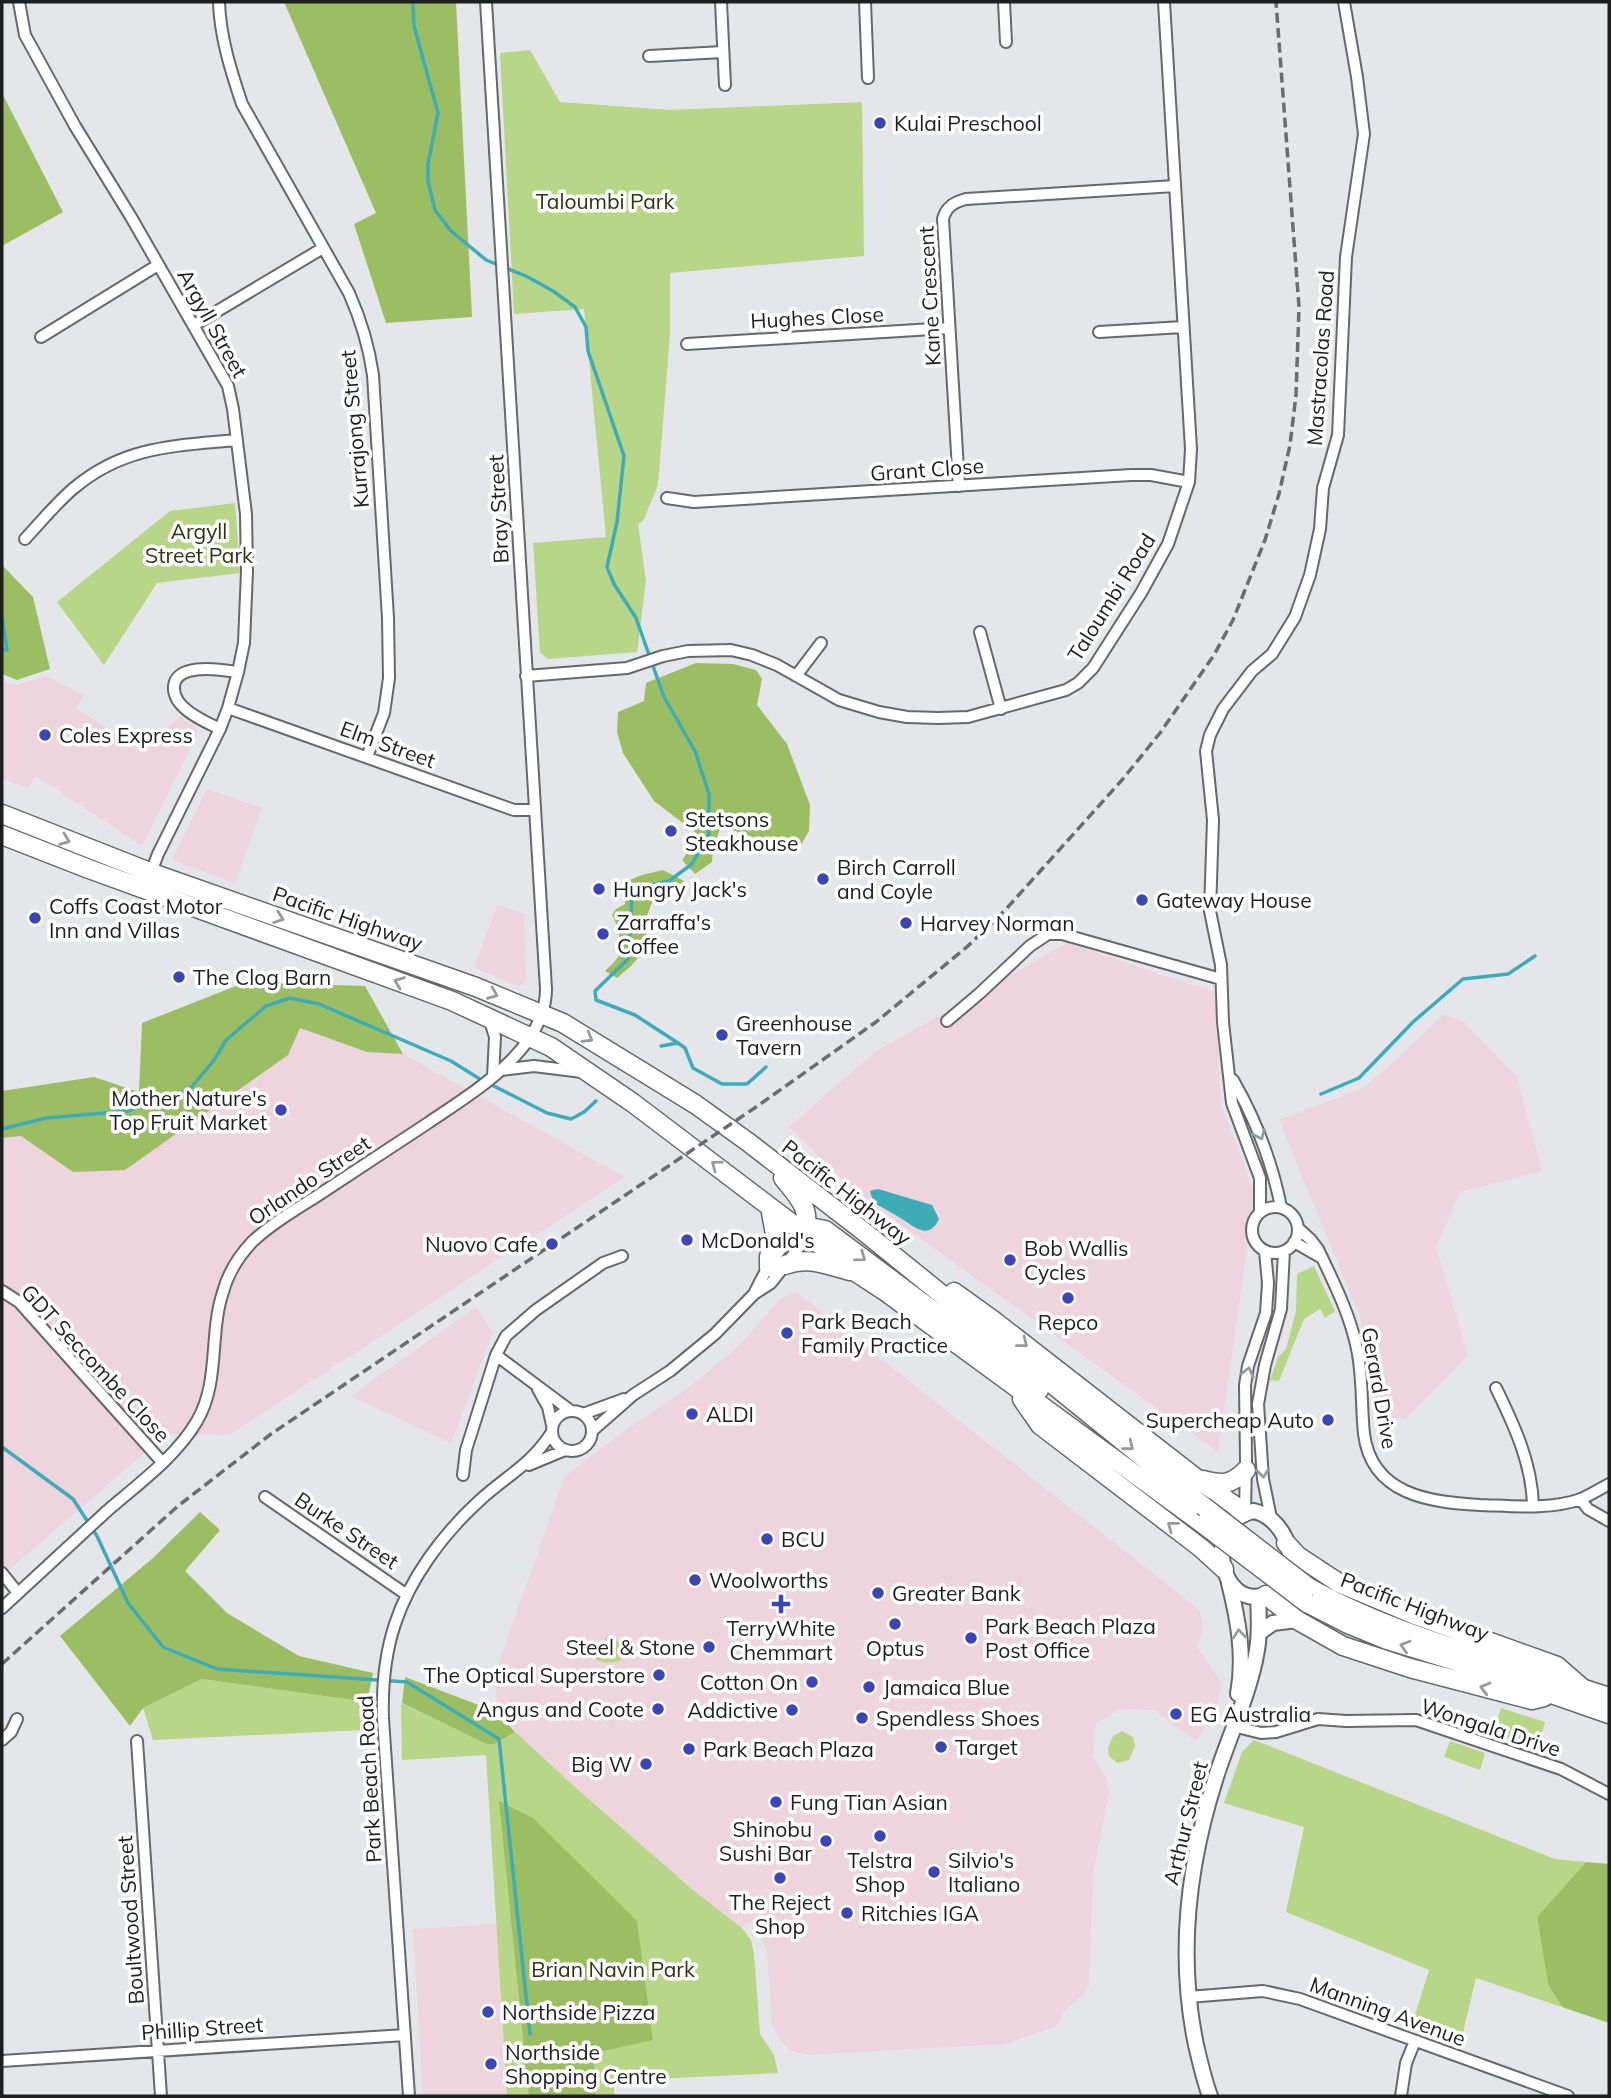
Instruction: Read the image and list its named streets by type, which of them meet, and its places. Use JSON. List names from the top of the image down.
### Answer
{
  "streets": {
    "highway": ["Pacific Highway"],
    "main road": ["Arthur Street"],
    "street": [
      "Kane Crescent",
      "Hughes Close",
      "Argyll Street",
      "Mastracolas Road",
      "Kurrajong Street",
      "Grant Close",
      "Bray Street",
      "Taloumbi Road",
      "Elm Street",
      "Orlando Street",
      "GDT Seccombe Close",
      "Gerard Drive",
      "Burke Street",
      "Wongala Drive",
      "Park Beach Road",
      "Boultwood Street",
      "Manning Avenue",
      "Phillip Street"
    ]
  },
  "crossings": [
    ["Kane Crescent", "Hughes Close"],
    ["Kane Crescent", "Grant Close"],
    ["Kane Crescent", "Taloumbi Road"],
    ["Argyll Street", "Elm Street"],
    ["Argyll Street", "Pacific Highway"],
    ["Mastracolas Road", "Gerard Drive"],
    ["Kurrajong Street", "Elm Street"],
    ["Grant Close", "Taloumbi Road"],
    ["Bray Street", "Taloumbi Road"],
    ["Bray Street", "Elm Street"],
    ["Bray Street", "Pacific Highway"],
    ["Bray Street", "Orlando Street"],
    ["Pacific Highway", "Orlando Street"],
    ["Orlando Street", "GDT Seccombe Close"],
    ["Burke Street", "Park Beach Road"],
    ["Wongala Drive", "Arthur Street"],
    ["Park Beach Road", "Phillip Street"],
    ["Arthur Street", "Manning Avenue"],
    ["Boultwood Street", "Phillip Street"]
  ],
  "parks": ["Taloumbi Park", "Argyll Street Park", "Brian Navin Park"],
  "places": {
    "other": [
      "Kulai Preschool",
      "Coles Express",
      "Stetsons Steakhouse",
      "Birch Carroll and Coyle",
      "Hungry Jack's",
      "Gateway House",
      "Coffs Coast Motor Inn and Villas",
      "Harvey Norman",
      "Zarraffa's Coffee",
      "The Clog Barn",
      "Greenhouse Tavern",
      "Mother Nature's Top Fruit Market",
      "McDonald's",
      "Nuovo Cafe",
      "Bob Wallis Cycles",
      "Repco",
      "Park Beach Family Practice",
      "ALDI",
      "Supercheap Auto",
      "BCU",
      "Woolworths",
      "Greater Bank",
      "Optus",
      "Park Beach Plaza Post Office",
      "Steel & Stone",
      "The Optical Superstore",
      "Cotton On",
      "Jamaica Blue",
      "Angus and Coote",
      "Addictive",
      "EG Australia",
      "Spendless Shoes",
      "Target",
      "Park Beach Plaza",
      "Big W",
      "Fung Tian Asian",
      "Telstra Shop",
      "Shinobu Sushi Bar",
      "Silvio's Italiano",
      "The Reject Shop",
      "Ritchies IGA",
      "Northside Pizza",
      "Northside Shopping Centre"
    ],
    "health": ["TerryWhite Chemmart"]
  }
}
